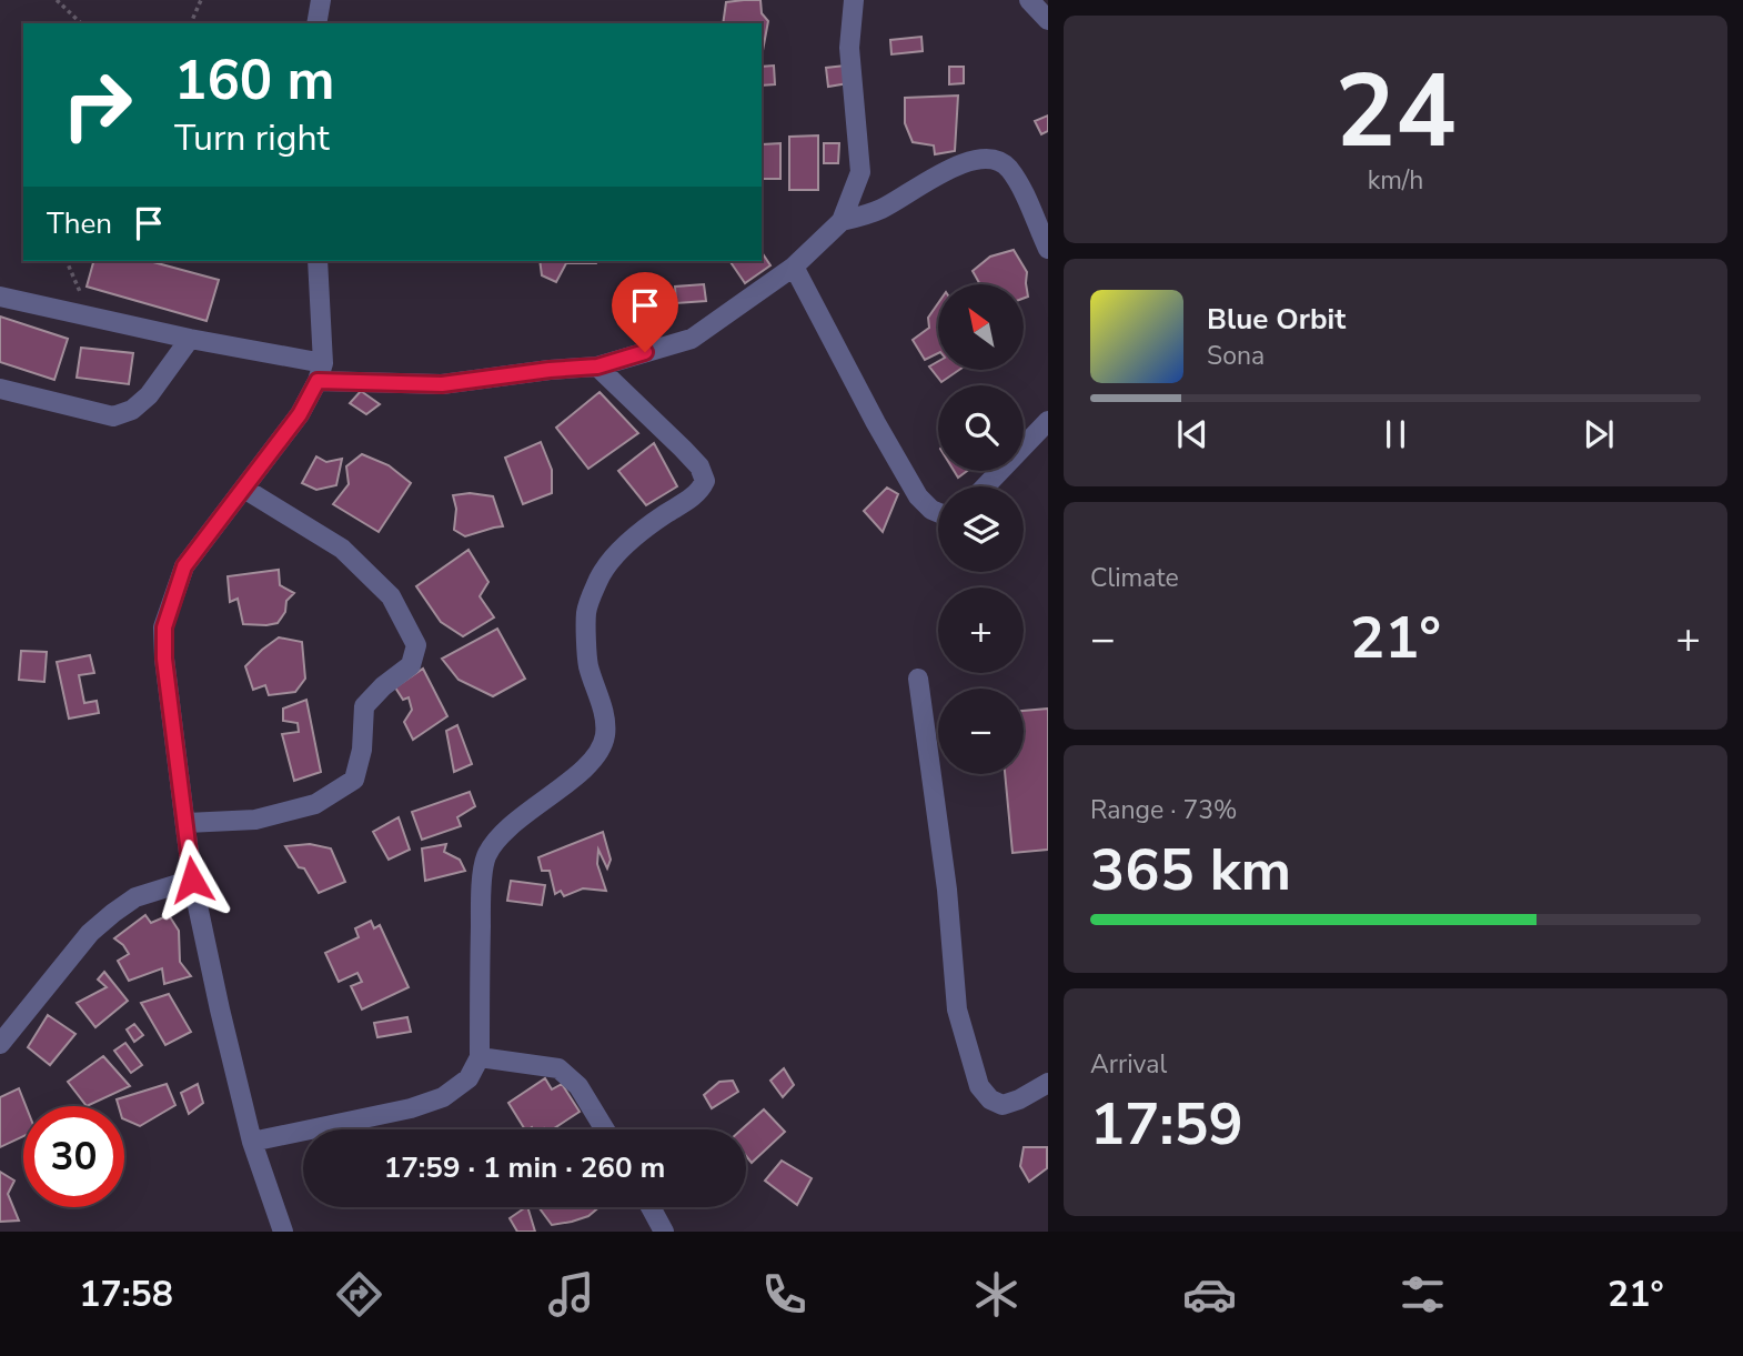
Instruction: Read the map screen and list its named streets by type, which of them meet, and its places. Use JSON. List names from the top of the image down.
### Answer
{
  "north": "top left",
  "page": {
    "tile": [
      ["24", "km/h"],
      "Climate",
      ["Range · 73%", "365 km"],
      ["Arrival", "17:59"]
    ],
    "turn": ["160 m", "Turn right"],
    "then": "Then",
    "map_buttons": ["+", "−"],
    "song": ["Blue Orbit", "Sona"],
    "heat": ["−", "21°", "+"],
    "limit": "30",
    "trip": "17:59 · 1 min · 260 m",
    "tabs": ["17:58", "21°"]
  }
}
